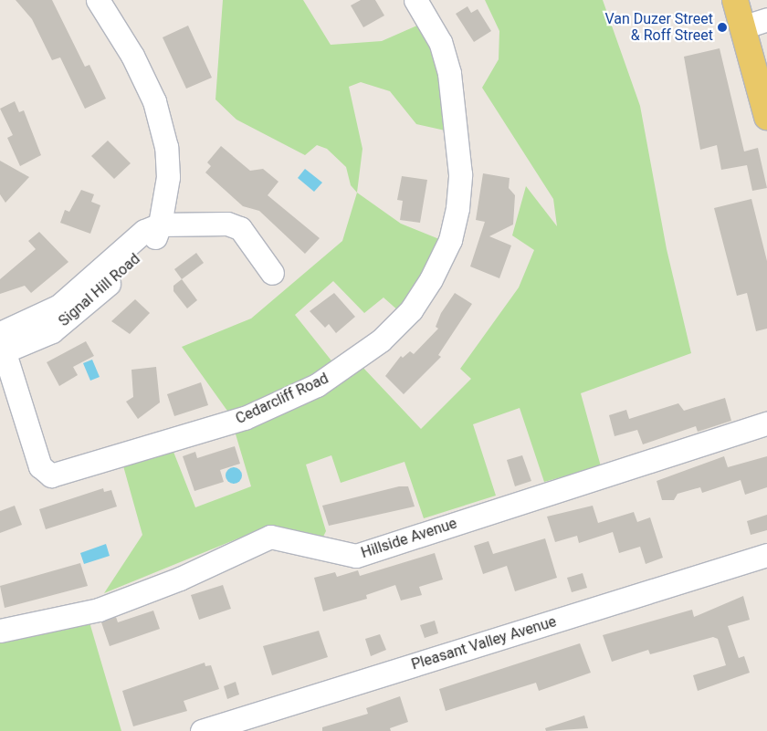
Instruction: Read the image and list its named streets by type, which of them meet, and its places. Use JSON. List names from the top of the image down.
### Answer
{
  "streets": {
    "street": [
      "Signal Hill Road",
      "Cedarcliff Road",
      "Hillside Avenue",
      "Pleasant Valley Avenue"
    ]
  },
  "crossings": [
    ["Signal Hill Road", "Cedarcliff Road"]
  ],
  "places": ["Van Duzer Street & Roff Street"]
}
